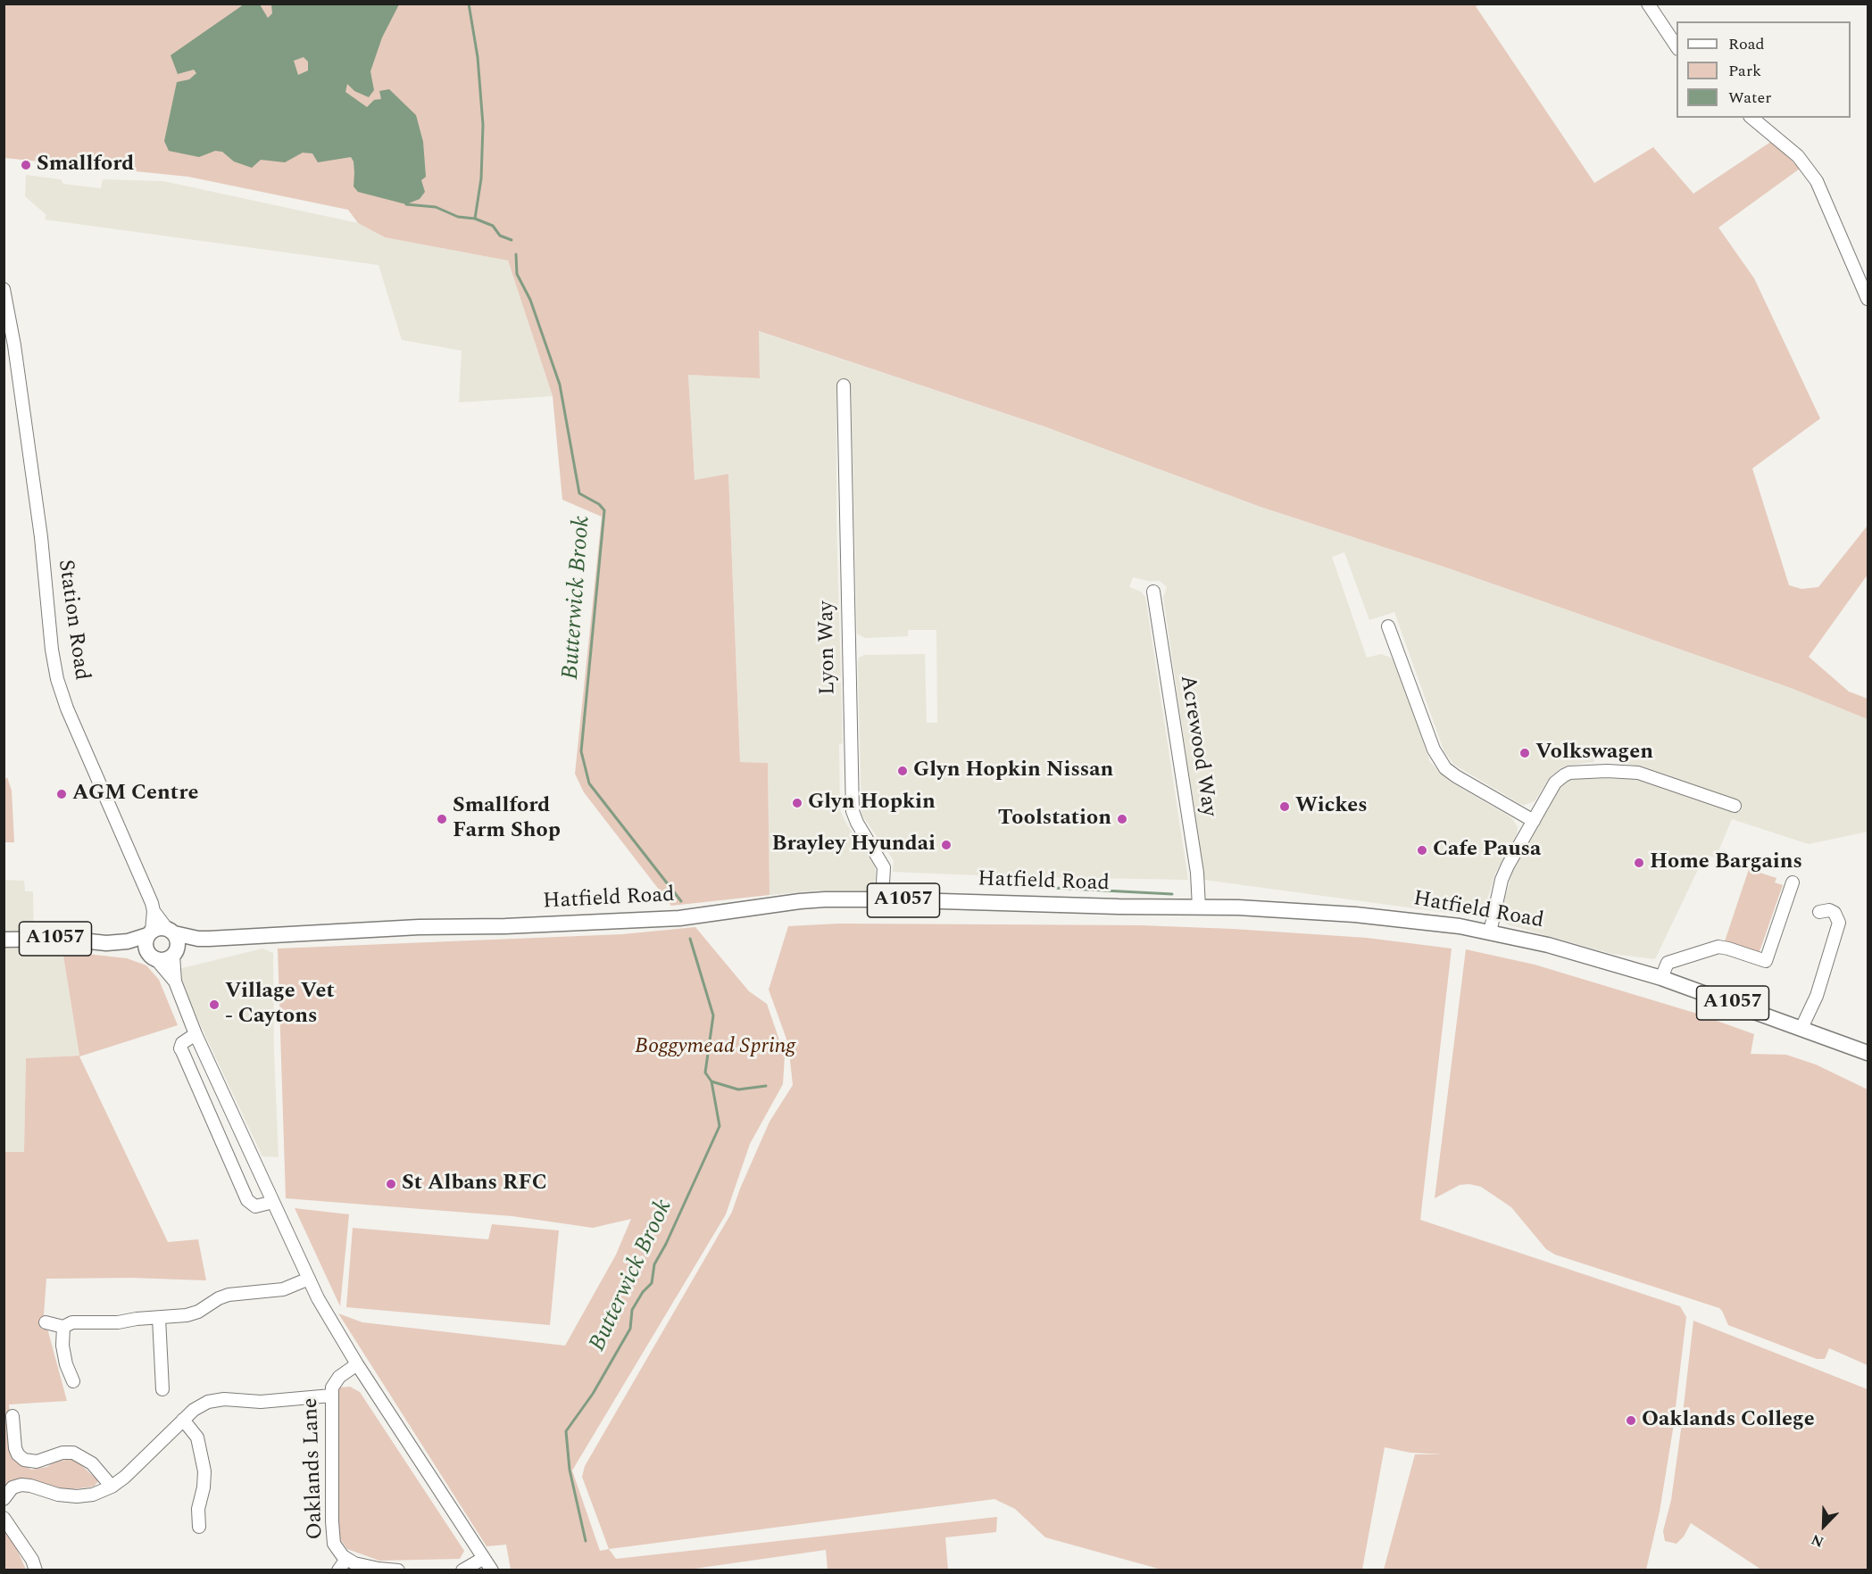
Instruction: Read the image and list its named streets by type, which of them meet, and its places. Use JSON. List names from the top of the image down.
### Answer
{
  "streets": {
    "main road": ["Hatfield Road", "A1057"],
    "street": [
      "Station Road",
      "Lyon Way",
      "Acrewood Way",
      "Oaklands Lane"
    ]
  },
  "crossings": [
    ["Station Road", "Hatfield Road"],
    ["Station Road", "A1057"],
    ["Lyon Way", "Hatfield Road"],
    ["Acrewood Way", "Hatfield Road"],
    ["Hatfield Road", "A1057"]
  ],
  "water": ["Butterwick Brook"],
  "parks": ["Boggymead Spring"],
  "places": [
    "Smallford",
    "Volkswagen",
    "Glyn Hopkin Nissan",
    "AGM Centre",
    "Glyn Hopkin",
    "Wickes",
    "Smallford Farm Shop",
    "Toolstation",
    "Brayley Hyundai",
    "Cafe Pausa",
    "Home Bargains",
    "Village Vet - Caytons",
    "St Albans RFC",
    "Oaklands College"
  ],
  "legend": ["Road", "Park", "Water"],
  "north": "bottom left"
}
